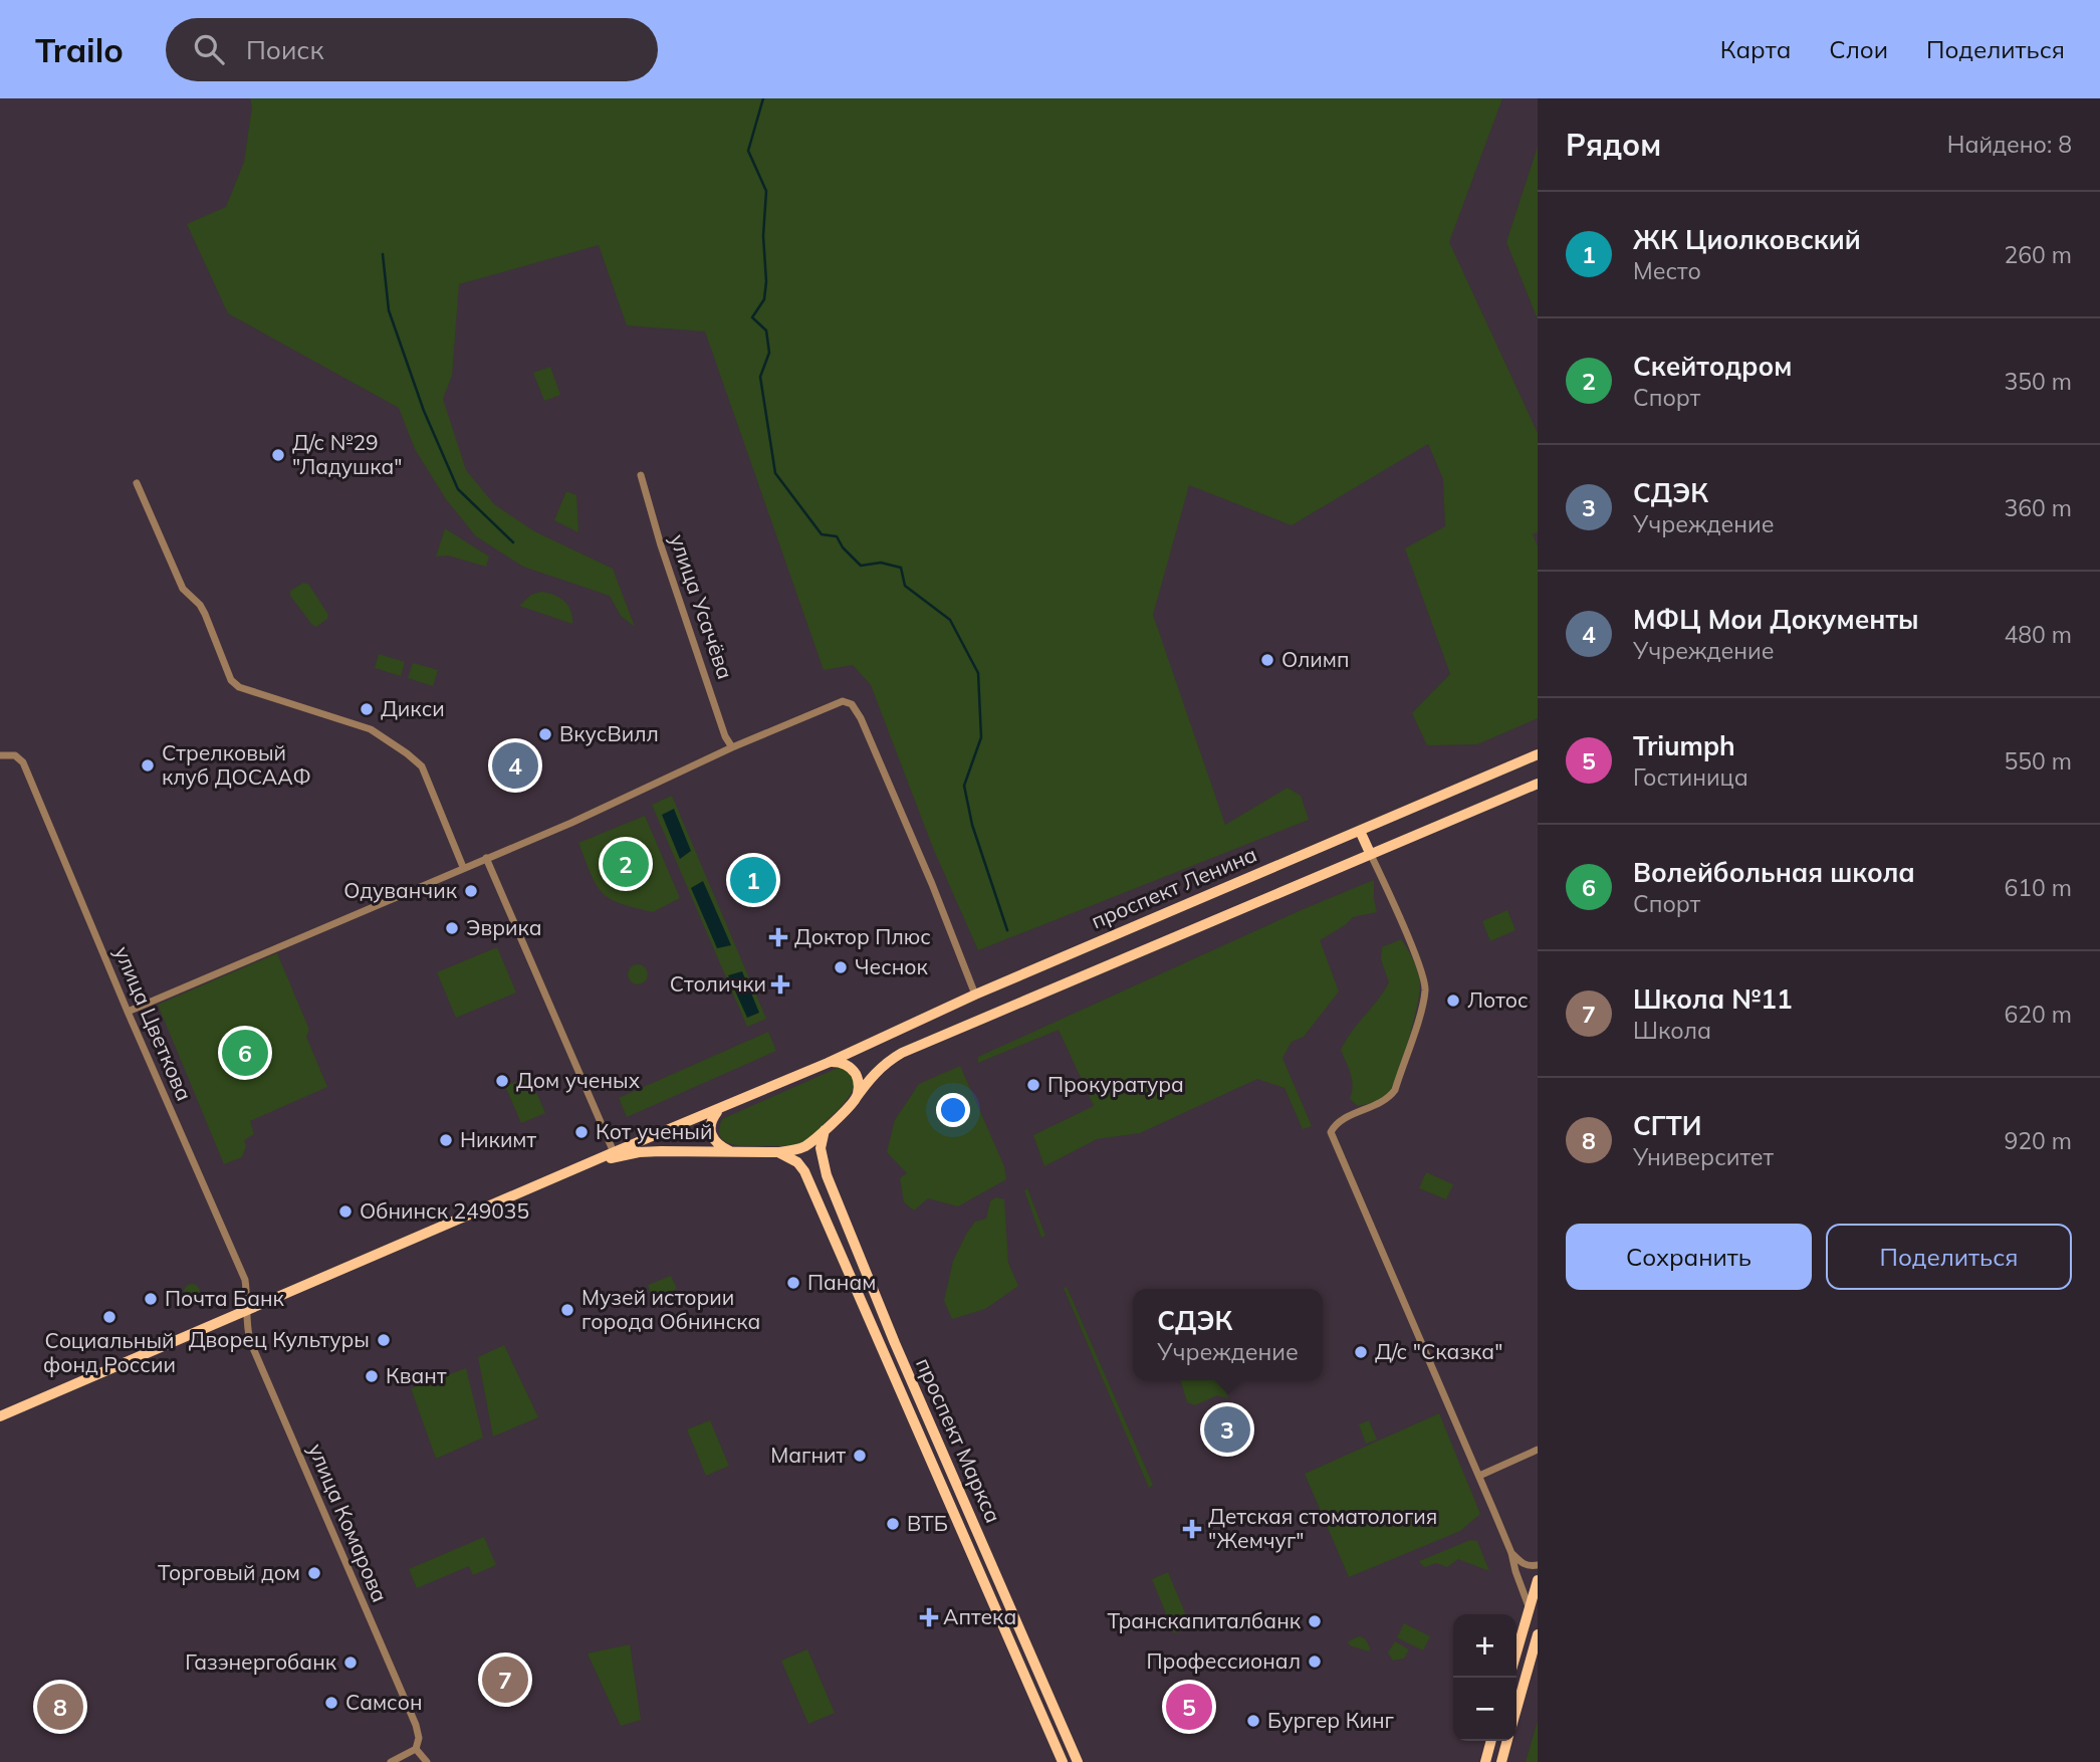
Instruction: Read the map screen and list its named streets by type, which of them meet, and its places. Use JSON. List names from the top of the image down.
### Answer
{
  "streets": {
    "main road": ["проспект Ленина", "проспект Маркса"],
    "street": ["улица Усачёва", "улица Цветкова", "улица Комарова"]
  },
  "crossings": [
    ["улица Цветкова", "улица Комарова"]
  ],
  "places": {
    "other": [
      "Д/с №29 \"Ладушка\"",
      "Олимп",
      "Дикси",
      "ВкусВилл",
      "Стрелковый клуб ДОСААФ",
      "Одуванчик",
      "Эврика",
      "Чеснок",
      "Лотос",
      "Дом ученых",
      "Прокуратура",
      "Кот ученый",
      "Никимт",
      "Обнинск 249035",
      "Панам",
      "Почта Банк",
      "Музей истории города Обнинска",
      "Социальный фонд России",
      "Дворец Культуры",
      "Д/с \"Сказка\"",
      "Квант",
      "Магнит",
      "ВТБ",
      "Торговый дом",
      "Транскапиталбанк",
      "Профессионал",
      "Газэнергобанк",
      "Самсон",
      "Бургер Кинг"
    ],
    "health": [
      "Доктор Плюс",
      "Столички",
      "Детская стоматология \"Жемчуг\"",
      "Аптека"
    ]
  },
  "page": {
    "header": "Trailo",
    "search": "Поиск",
    "nav": ["Карта", "Слои", "Поделиться"],
    "heading": ["Рядом", "Найдено: 8"],
    "list": [
      {
        "mark": "1",
        "name": "ЖК Циолковский",
        "note": "Место",
        "value": "260 m"
      },
      {
        "mark": "2",
        "name": "Скейтодром",
        "note": "Спорт",
        "value": "350 m"
      },
      {
        "mark": "3",
        "name": "СДЭК",
        "note": "Учреждение",
        "value": "360 m"
      },
      {
        "mark": "4",
        "name": "МФЦ Мои Документы",
        "note": "Учреждение",
        "value": "480 m"
      },
      {
        "mark": "5",
        "name": "Triumph",
        "note": "Гостиница",
        "value": "550 m"
      },
      {
        "mark": "6",
        "name": "Волейбольная школа",
        "note": "Спорт",
        "value": "610 m"
      },
      {
        "mark": "7",
        "name": "Школа №11",
        "note": "Школа",
        "value": "620 m"
      },
      {
        "mark": "8",
        "name": "СГТИ",
        "note": "Университет",
        "value": "920 m"
      }
    ],
    "pins": [
      "4",
      "2",
      "1",
      "6",
      "3",
      "7",
      "5",
      "8"
    ],
    "buttons": ["Сохранить", "Поделиться"],
    "popup": ["СДЭК", "Учреждение"],
    "map_buttons": ["+", "−"]
  }
}
